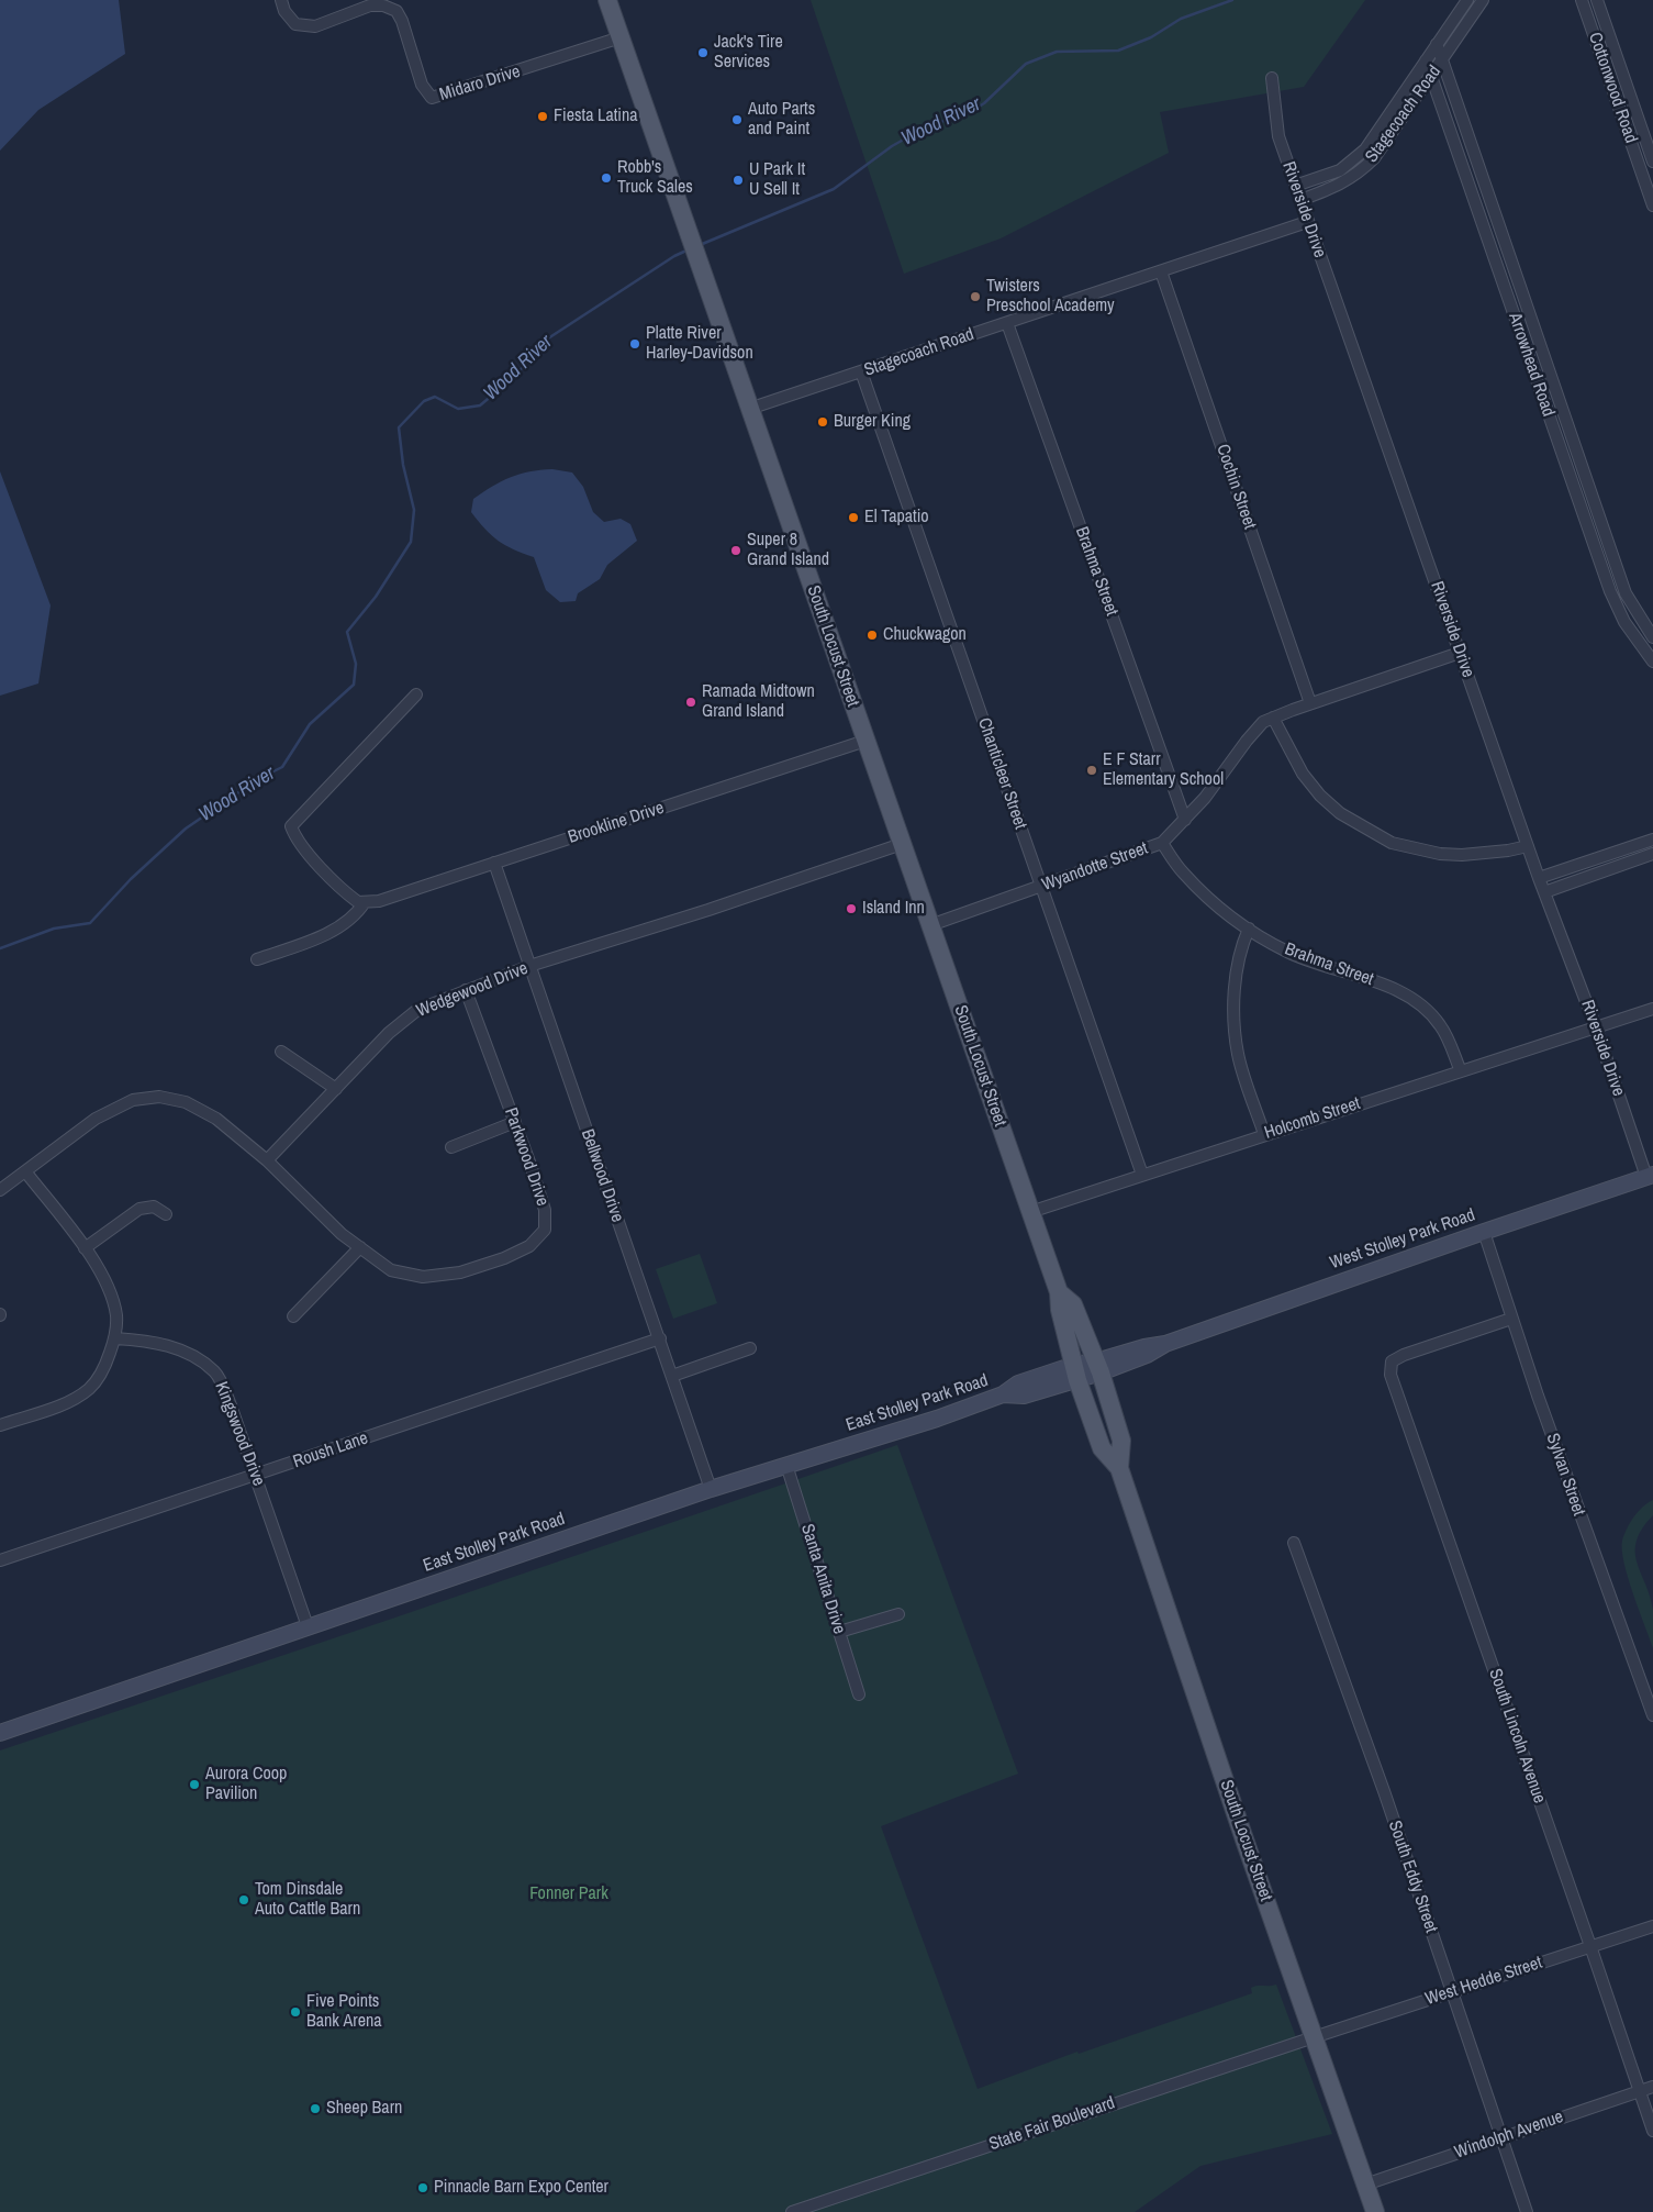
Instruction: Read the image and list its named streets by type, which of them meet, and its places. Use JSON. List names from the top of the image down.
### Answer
{
  "streets": {
    "main road": ["South Locust Street"],
    "street": [
      "Midaro Drive",
      "Cottonwood Road",
      "Stagecoach Road",
      "Riverside Drive",
      "Arrowhead Road",
      "Cochin Street",
      "Brahma Street",
      "Chanticleer Street",
      "Brookline Drive",
      "Wyandotte Street",
      "Wedgewood Drive",
      "Holcomb Street",
      "Parkwood Drive",
      "Bellwood Drive",
      "West Stolley Park Road",
      "East Stolley Park Road",
      "Kingswood Drive",
      "Roush Lane",
      "Sylvan Street",
      "Santa Anita Drive",
      "South Lincoln Avenue",
      "South Eddy Street",
      "West Hedde Street",
      "State Fair Boulevard",
      "Windolph Avenue"
    ]
  },
  "crossings": [
    ["Midaro Drive", "South Locust Street"],
    ["Stagecoach Road", "Riverside Drive"],
    ["Stagecoach Road", "Arrowhead Road"],
    ["Stagecoach Road", "Cochin Street"],
    ["Stagecoach Road", "Brahma Street"],
    ["Stagecoach Road", "South Locust Street"],
    ["Stagecoach Road", "Chanticleer Street"],
    ["Riverside Drive", "Wyandotte Street"],
    ["Riverside Drive", "Holcomb Street"],
    ["Riverside Drive", "West Stolley Park Road"],
    ["Cochin Street", "Wyandotte Street"],
    ["Brahma Street", "Wyandotte Street"],
    ["Brahma Street", "Holcomb Street"],
    ["South Locust Street", "Brookline Drive"],
    ["South Locust Street", "Wyandotte Street"],
    ["South Locust Street", "Wedgewood Drive"],
    ["South Locust Street", "Holcomb Street"],
    ["South Locust Street", "West Stolley Park Road"],
    ["South Locust Street", "East Stolley Park Road"],
    ["South Locust Street", "West Hedde Street"],
    ["South Locust Street", "State Fair Boulevard"],
    ["South Locust Street", "Windolph Avenue"],
    ["Chanticleer Street", "Wyandotte Street"],
    ["Chanticleer Street", "Holcomb Street"],
    ["Brookline Drive", "Bellwood Drive"],
    ["Wedgewood Drive", "Parkwood Drive"],
    ["Wedgewood Drive", "Bellwood Drive"],
    ["Bellwood Drive", "East Stolley Park Road"],
    ["Bellwood Drive", "Roush Lane"],
    ["West Stolley Park Road", "East Stolley Park Road"],
    ["West Stolley Park Road", "Sylvan Street"],
    ["East Stolley Park Road", "Kingswood Drive"],
    ["East Stolley Park Road", "Santa Anita Drive"],
    ["Kingswood Drive", "Roush Lane"],
    ["Sylvan Street", "South Lincoln Avenue"],
    ["South Lincoln Avenue", "West Hedde Street"],
    ["South Lincoln Avenue", "Windolph Avenue"],
    ["South Eddy Street", "West Hedde Street"],
    ["South Eddy Street", "Windolph Avenue"],
    ["West Hedde Street", "State Fair Boulevard"]
  ],
  "water": ["Wood River"],
  "parks": ["Fonner Park"],
  "places": [
    "Jack's Tire Services",
    "Fiesta Latina",
    "Auto Parts and Paint",
    "Robb's Truck Sales",
    "U Park It U Sell It",
    "Twisters Preschool Academy",
    "Platte River Harley-Davidson",
    "Burger King",
    "El Tapatio",
    "Super 8 Grand Island",
    "Chuckwagon",
    "Ramada Midtown Grand Island",
    "E F Starr Elementary School",
    "Island Inn",
    "Aurora Coop Pavilion",
    "Tom Dinsdale Auto Cattle Barn",
    "Five Points Bank Arena",
    "Sheep Barn",
    "Pinnacle Barn Expo Center"
  ]
}
